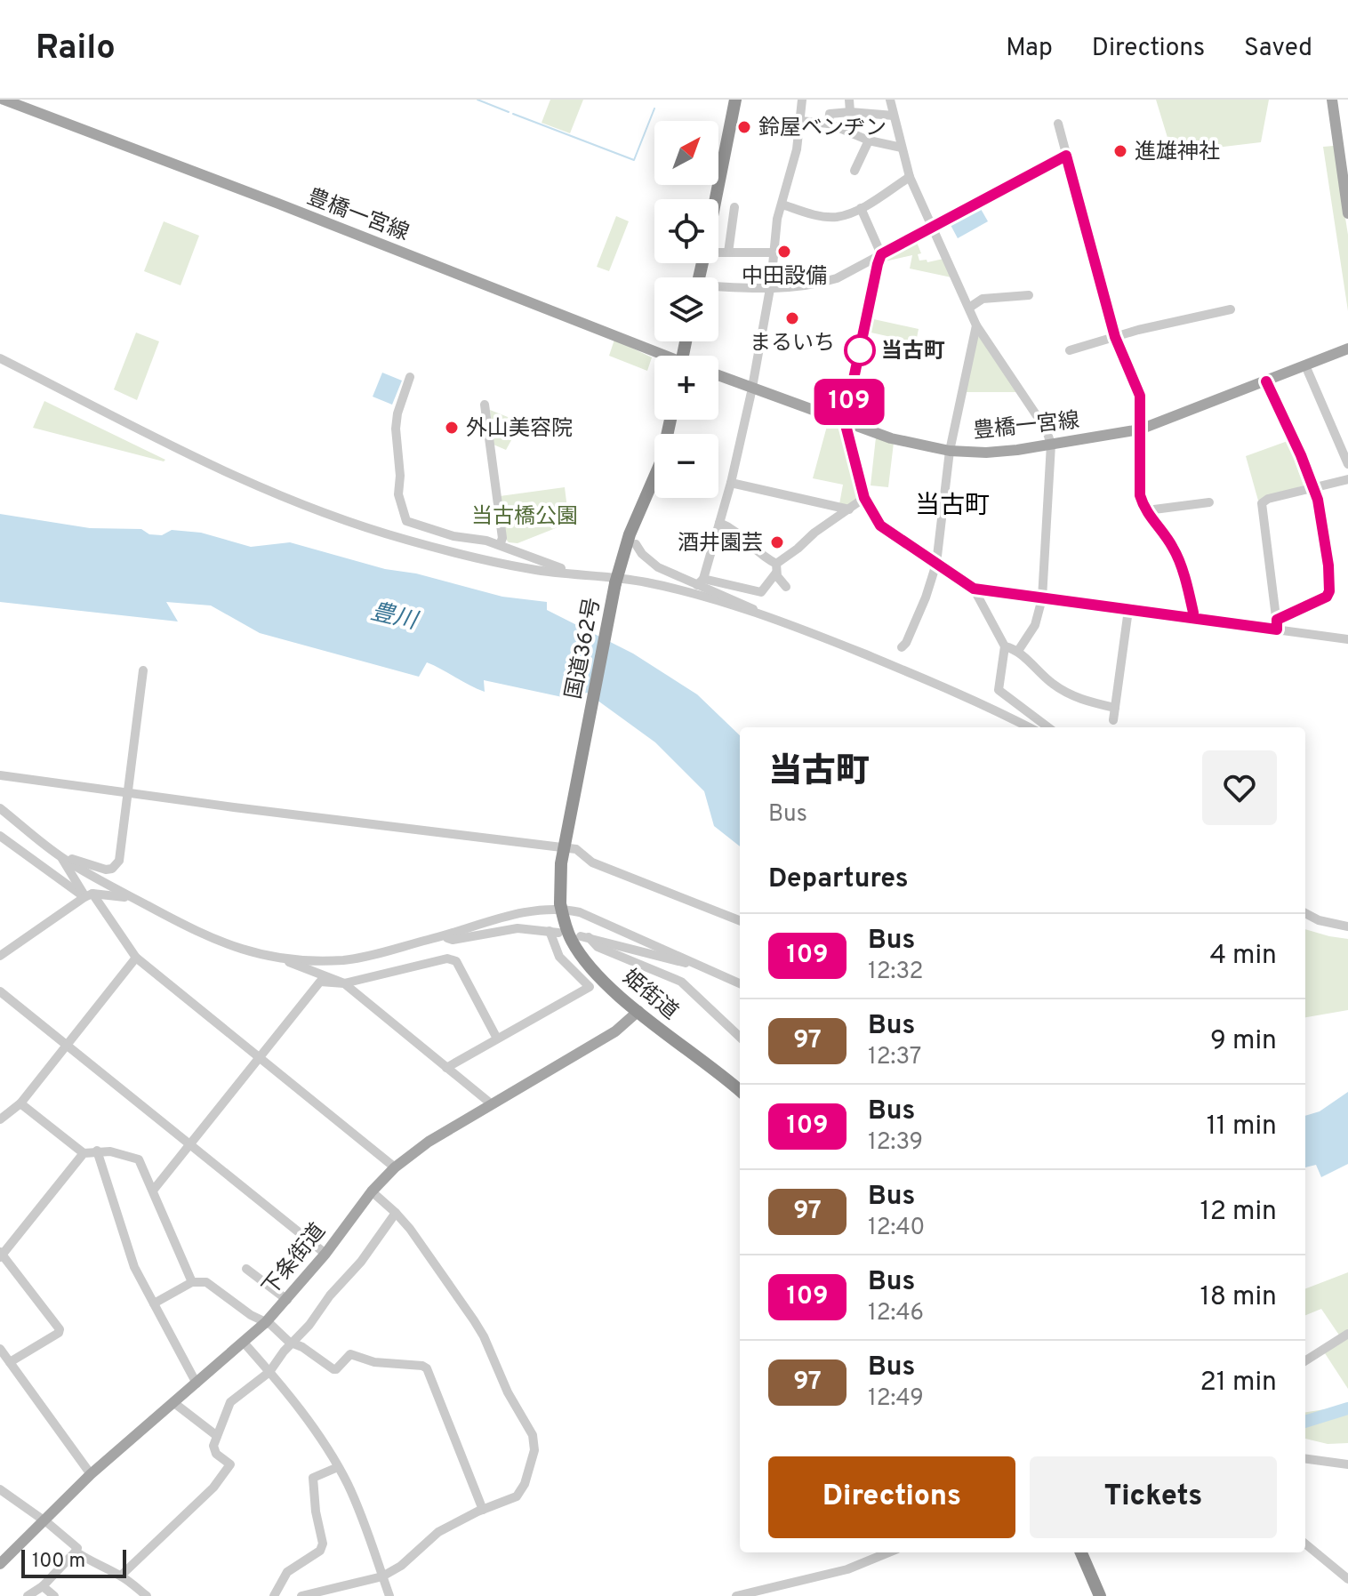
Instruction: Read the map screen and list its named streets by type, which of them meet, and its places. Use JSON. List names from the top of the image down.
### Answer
{
  "streets": {
    "highway": ["国道362号", "姫街道"],
    "main road": ["豊橋一宮線", "下条街道"]
  },
  "crossings": [
    ["国道362号", "姫街道"],
    ["姫街道", "下条街道"]
  ],
  "districts": ["当古町"],
  "water": ["豊川"],
  "parks": ["当古橋公園"],
  "places": [
    "鈴屋ベンヂン",
    "進雄神社",
    "中田設備",
    "まるいち",
    "当古町",
    "外山美容院",
    "酒井園芸"
  ],
  "lines": ["bus line 109"],
  "scale_bar": "100 m",
  "north": "top right",
  "page": {
    "header": "Railo",
    "nav": ["Map", "Directions", "Saved"],
    "on_map": "109",
    "map_buttons": ["+", "−"],
    "heading": [
      ["当古町", "Bus"],
      "Departures"
    ],
    "list": [
      {
        "mark": "109",
        "name": "Bus",
        "note": "12:32",
        "value": "4 min"
      },
      {
        "mark": "97",
        "name": "Bus",
        "note": "12:37",
        "value": "9 min"
      },
      {
        "mark": "109",
        "name": "Bus",
        "note": "12:39",
        "value": "11 min"
      },
      {
        "mark": "97",
        "name": "Bus",
        "note": "12:40",
        "value": "12 min"
      },
      {
        "mark": "109",
        "name": "Bus",
        "note": "12:46",
        "value": "18 min"
      },
      {
        "mark": "97",
        "name": "Bus",
        "note": "12:49",
        "value": "21 min"
      }
    ],
    "buttons": ["Directions", "Tickets"],
    "scale": "100 m"
  }
}
